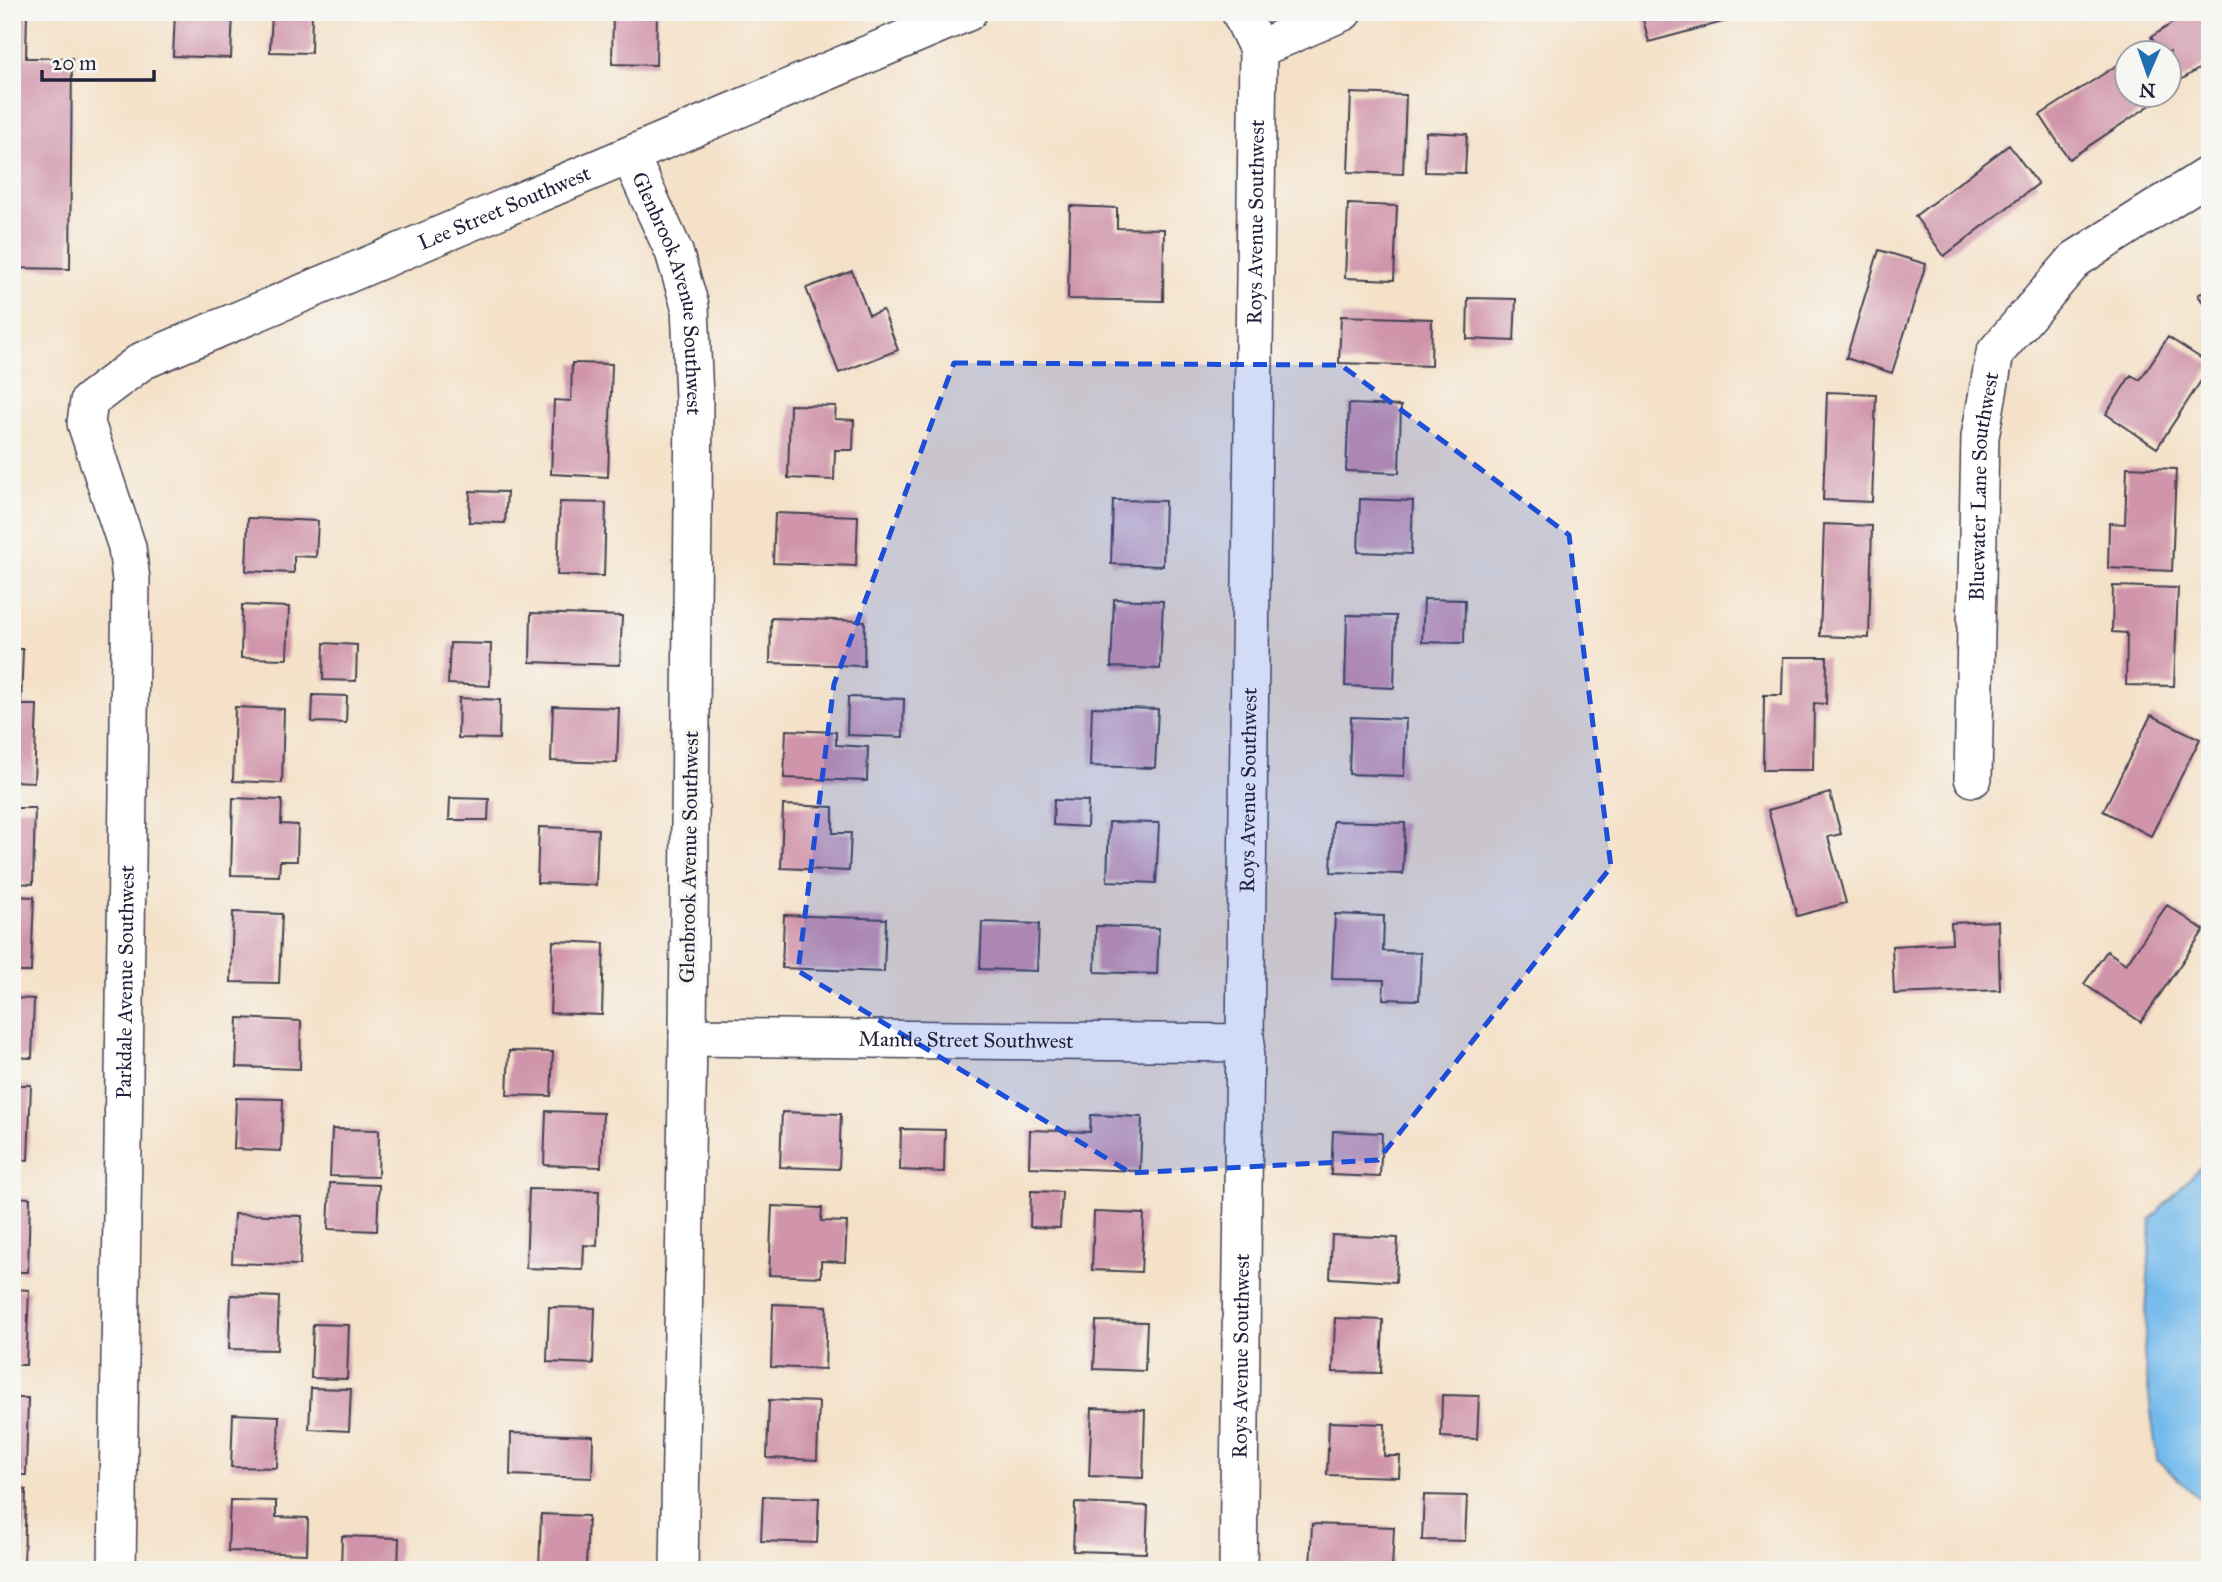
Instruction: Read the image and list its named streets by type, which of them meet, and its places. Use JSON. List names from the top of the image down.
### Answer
{
  "streets": {
    "street": [
      "Lee Street Southwest",
      "Roys Avenue Southwest",
      "Glenbrook Avenue Southwest",
      "Bluewater Lane Southwest",
      "Parkdale Avenue Southwest",
      "Mantle Street Southwest"
    ]
  },
  "crossings": [
    ["Lee Street Southwest", "Glenbrook Avenue Southwest"],
    ["Lee Street Southwest", "Parkdale Avenue Southwest"],
    ["Roys Avenue Southwest", "Mantle Street Southwest"],
    ["Glenbrook Avenue Southwest", "Mantle Street Southwest"]
  ],
  "scale_bar": "20 m",
  "north": "bottom"
}
